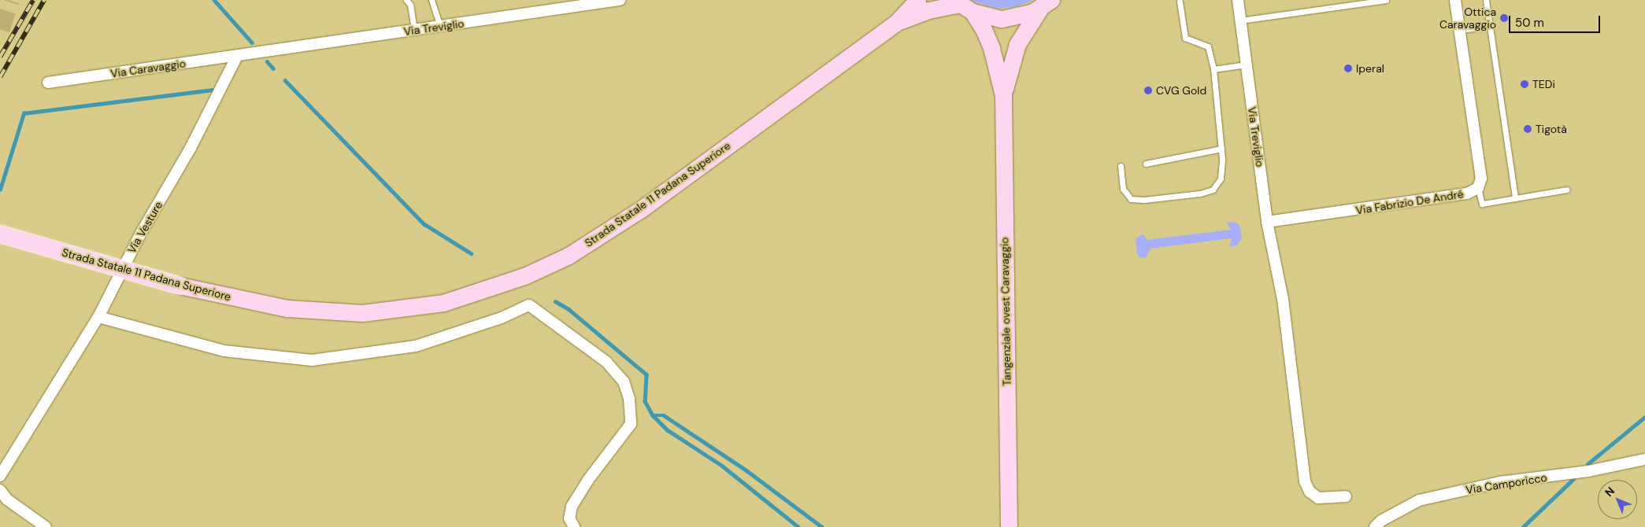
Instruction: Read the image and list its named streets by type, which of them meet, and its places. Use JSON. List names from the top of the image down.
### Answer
{
  "streets": {
    "main road": ["Strada Statale 11 Padana Superiore", "Tangenziale ovest Caravaggio"],
    "street": [
      "Via Treviglio",
      "Via Caravaggio",
      "Via Fabrizio De André",
      "Via Vesture",
      "Via Camporicco"
    ]
  },
  "crossings": [
    ["Via Treviglio", "Via Caravaggio"],
    ["Via Treviglio", "Via Fabrizio De André"],
    ["Via Caravaggio", "Via Vesture"],
    ["Strada Statale 11 Padana Superiore", "Tangenziale ovest Caravaggio"]
  ],
  "places": [
    "Ottica Caravaggio",
    "Iperal",
    "TEDi",
    "CVG Gold",
    "Tigotà"
  ],
  "scale_bar": "50 m",
  "north": "top left"
}
